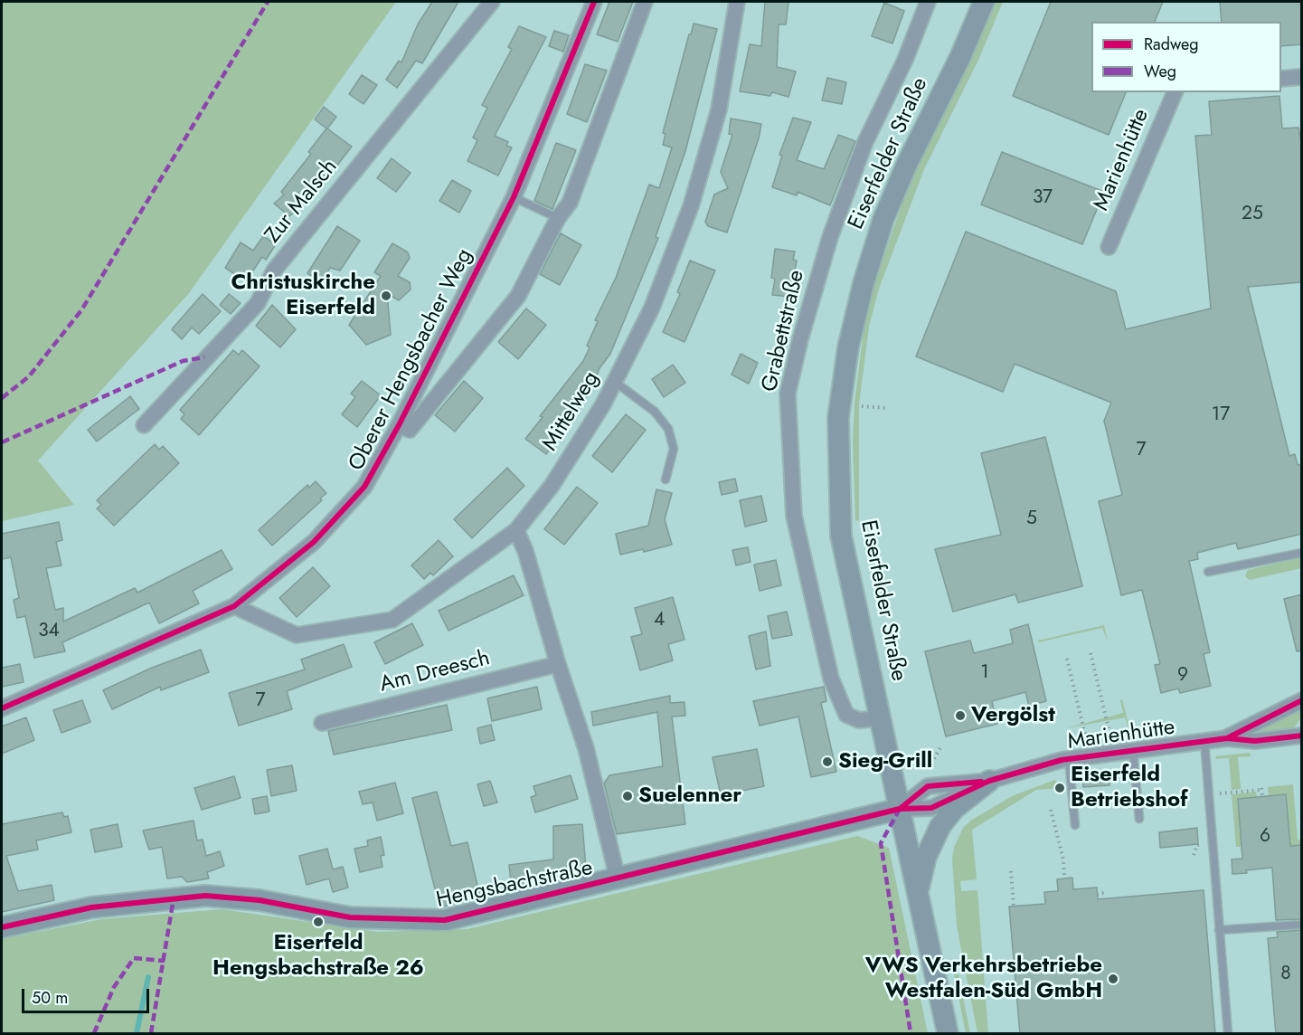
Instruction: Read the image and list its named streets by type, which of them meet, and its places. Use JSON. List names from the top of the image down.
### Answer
{
  "streets": {
    "main road": ["Eiserfelder Straße", "Hengsbachstraße"],
    "street": [
      "Marienhütte",
      "Zur Malsch",
      "Grabettstraße",
      "Oberer Hengsbacher Weg",
      "Mittelweg",
      "Am Dreesch"
    ]
  },
  "crossings": [
    ["Eiserfelder Straße", "Marienhütte"],
    ["Eiserfelder Straße", "Grabettstraße"],
    ["Eiserfelder Straße", "Hengsbachstraße"],
    ["Marienhütte", "Hengsbachstraße"],
    ["Oberer Hengsbacher Weg", "Mittelweg"]
  ],
  "places": [
    "Christuskirche Eiserfeld",
    "Vergölst",
    "Sieg-Grill",
    "Eiserfeld Betriebshof",
    "Suelenner",
    "Eiserfeld Hengsbachstraße 26",
    "VWS Verkehrsbetriebe Westfalen-Süd GmbH"
  ],
  "house_numbers": [
    "37",
    "25",
    "17",
    "7",
    "5",
    "4",
    "34",
    "1",
    "9",
    "7",
    "6",
    "8"
  ],
  "legend": ["Radweg", "Weg"],
  "scale_bar": "50 m"
}
